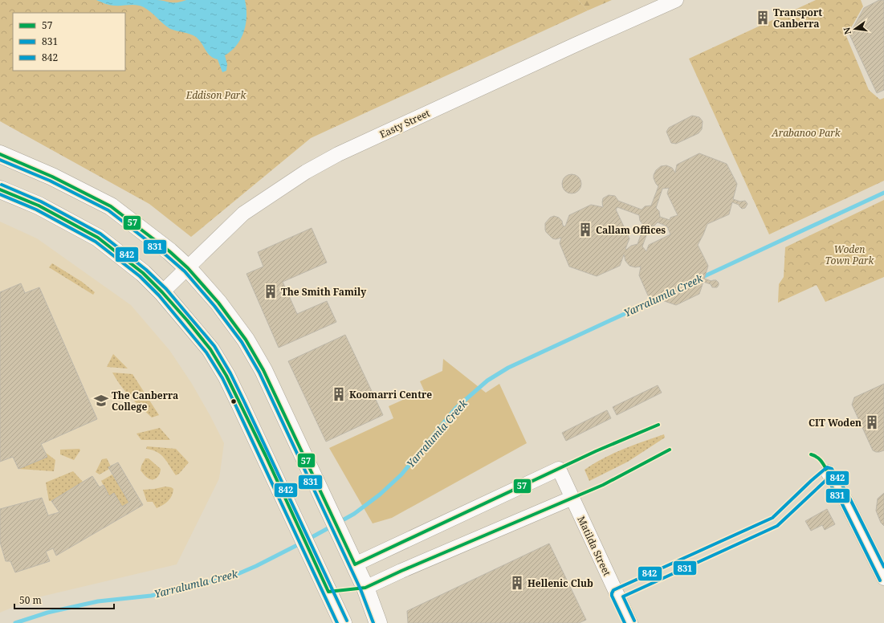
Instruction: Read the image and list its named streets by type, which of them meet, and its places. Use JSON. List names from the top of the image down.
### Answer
{
  "streets": {
    "street": ["Easty Street", "Matilda Street"]
  },
  "water": ["Yarralumla Creek"],
  "parks": ["Eddison Park", "Arabanoo Park", "Woden Town Park"],
  "places": {
    "building": [
      "Transport Canberra",
      "Callam Offices",
      "The Smith Family",
      "Koomarri Centre",
      "CIT Woden",
      "Hellenic Club"
    ],
    "school or university": ["The Canberra College"]
  },
  "lines": ["transit line 57", "transit line 831", "transit line 842"],
  "legend": ["57", "831", "842"],
  "scale_bar": "50 m",
  "north": "left"
}
